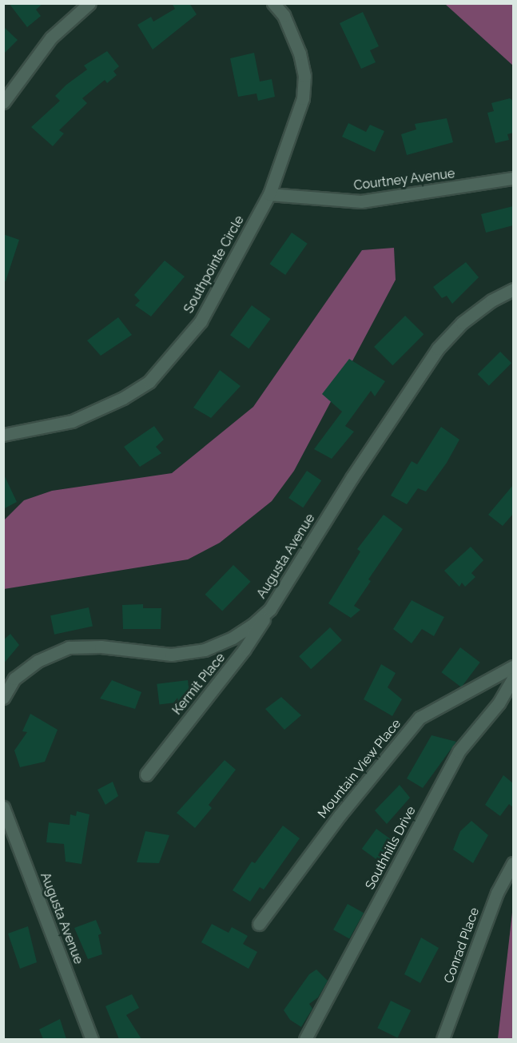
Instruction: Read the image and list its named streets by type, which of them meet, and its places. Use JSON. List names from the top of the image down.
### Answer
{
  "streets": {
    "street": [
      "Courtney Avenue",
      "Southpointe Circle",
      "Augusta Avenue",
      "Kermit Place",
      "Mountain View Place",
      "Southhills Drive",
      "Conrad Place"
    ]
  },
  "crossings": [
    ["Courtney Avenue", "Southpointe Circle"],
    ["Augusta Avenue", "Kermit Place"]
  ]
}
